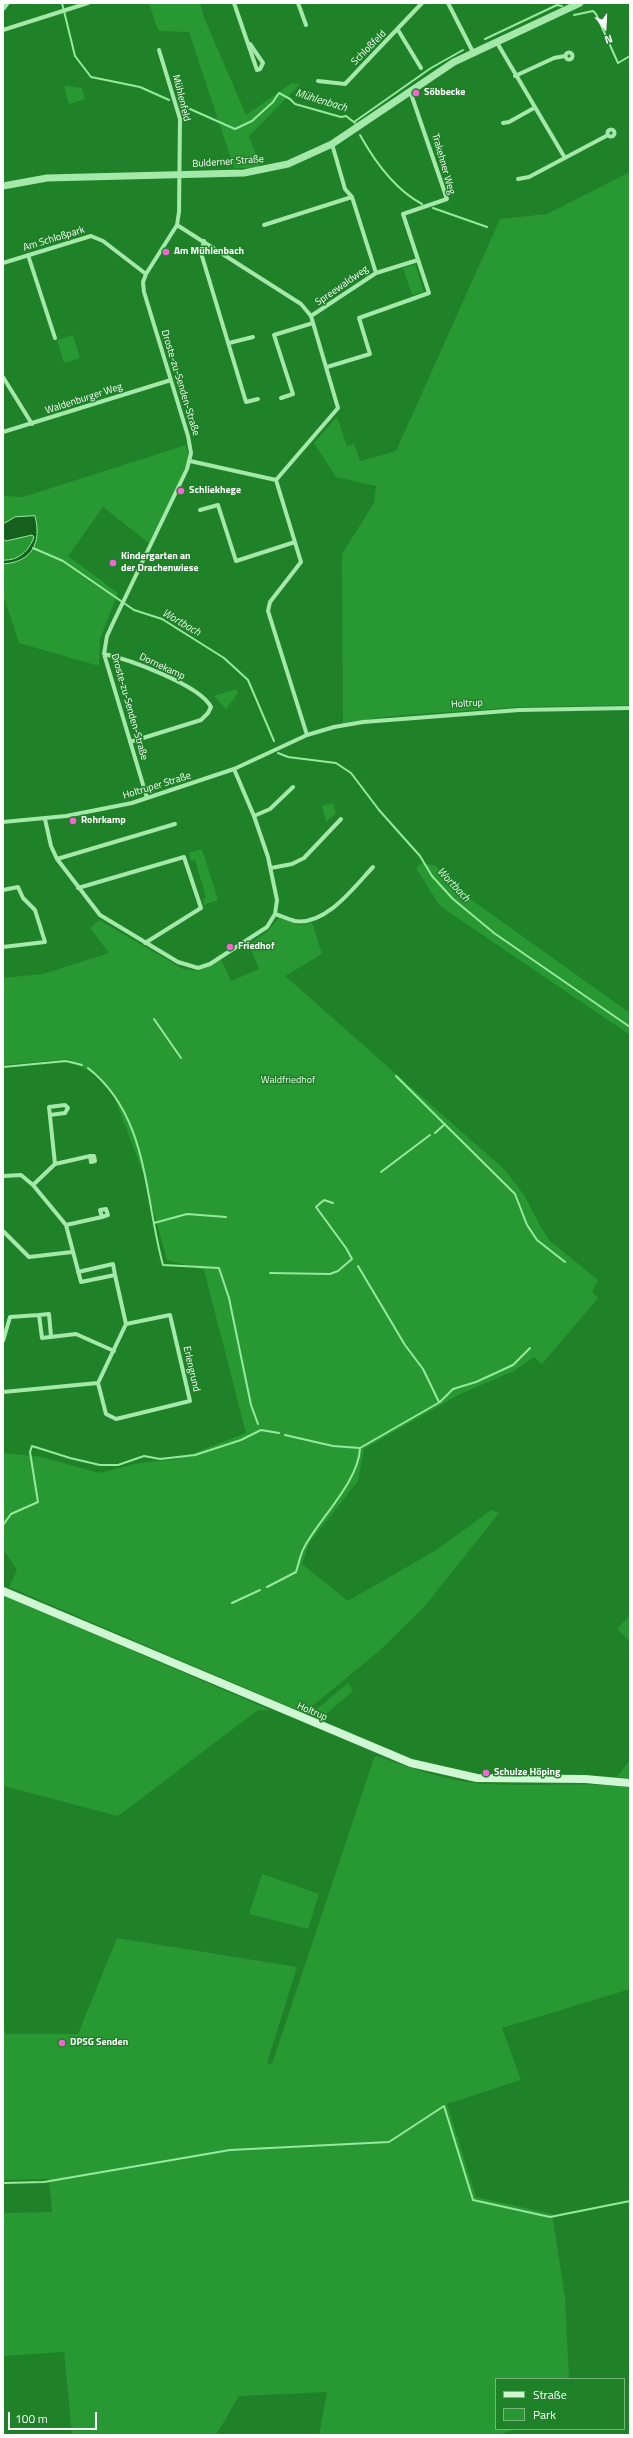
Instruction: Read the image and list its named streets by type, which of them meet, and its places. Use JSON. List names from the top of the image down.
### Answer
{
  "streets": {
    "main road": ["Holtrup"],
    "street": [
      "Schloßfeld",
      "Mühlenfeld",
      "Bulderner Straße",
      "Trakehner Weg",
      "Am Schloßpark",
      "Spreewaldweg",
      "Droste-zu-Senden-Straße",
      "Waldenburger Weg",
      "Dornekamp",
      "Holtruper Straße",
      "Erlengrund"
    ]
  },
  "crossings": [
    ["Mühlenfeld", "Bulderner Straße"],
    ["Mühlenfeld", "Droste-zu-Senden-Straße"],
    ["Bulderner Straße", "Trakehner Weg"],
    ["Bulderner Straße", "Spreewaldweg"],
    ["Bulderner Straße", "Droste-zu-Senden-Straße"],
    ["Am Schloßpark", "Droste-zu-Senden-Straße"],
    ["Droste-zu-Senden-Straße", "Waldenburger Weg"],
    ["Droste-zu-Senden-Straße", "Dornekamp"],
    ["Droste-zu-Senden-Straße", "Holtruper Straße"],
    ["Holtrup", "Holtruper Straße"]
  ],
  "water": ["Mühlenbach", "Wortbach"],
  "parks": ["Waldfriedhof"],
  "places": [
    "Söbbecke",
    "Am Mühlenbach",
    "Schliekhege",
    "Kindergarten an der Drachenwiese",
    "Rohrkamp",
    "Friedhof",
    "Schulze Höping",
    "DPSG Senden"
  ],
  "legend": ["Straße", "Park"],
  "scale_bar": "100 m",
  "north": "bottom"
}
